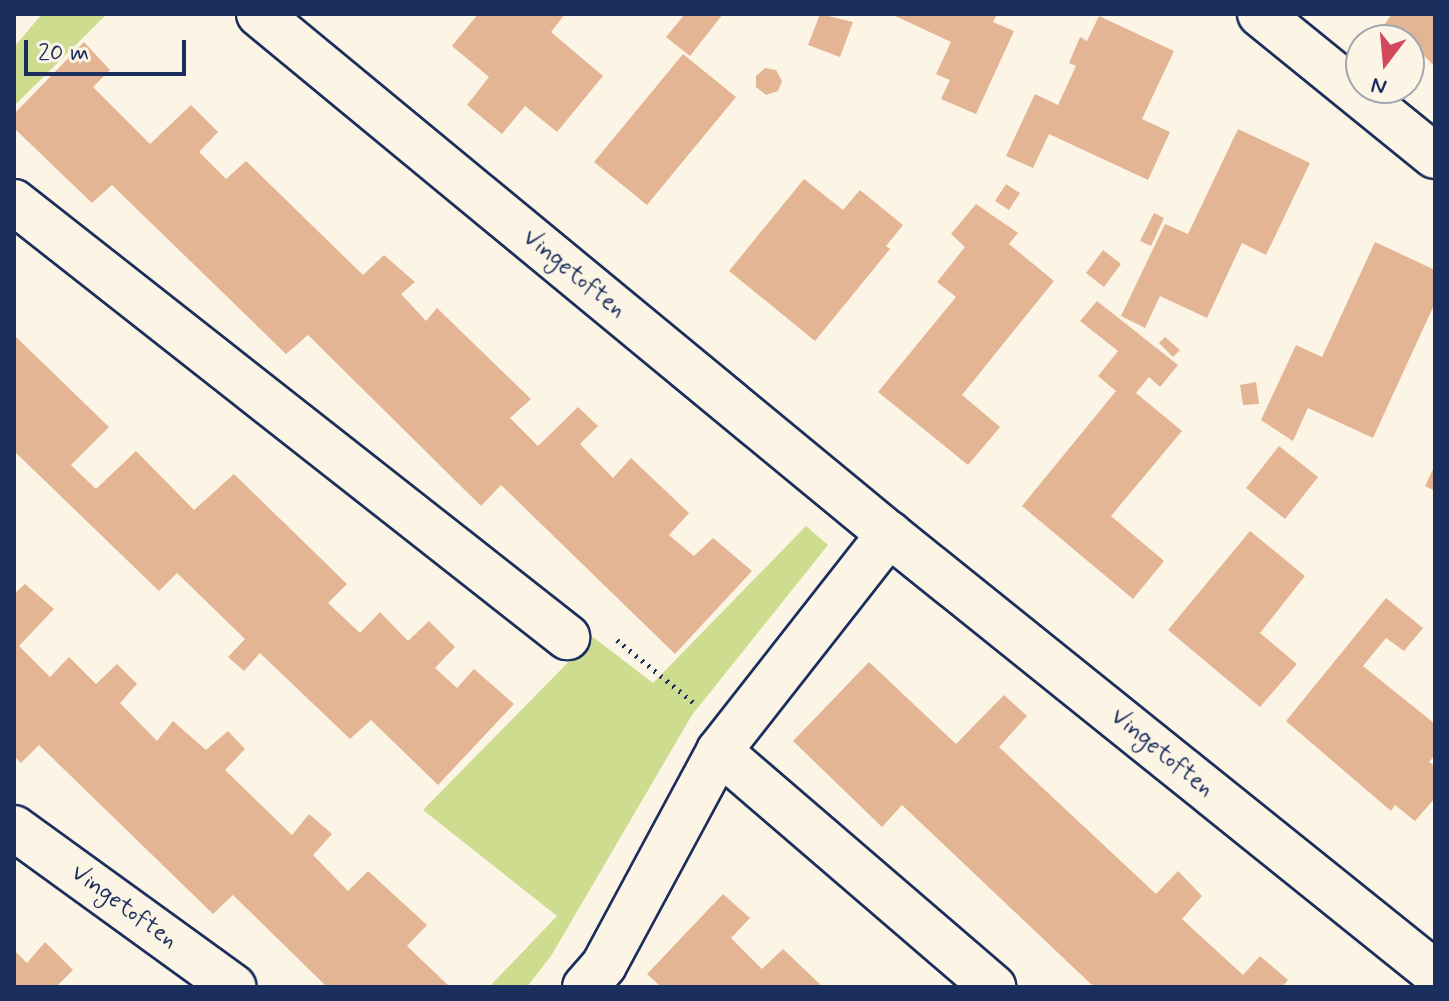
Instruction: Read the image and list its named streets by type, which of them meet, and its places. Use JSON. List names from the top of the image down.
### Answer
{
  "streets": {
    "street": ["Vingetoften"]
  },
  "scale_bar": "20 m",
  "north": "bottom"
}
